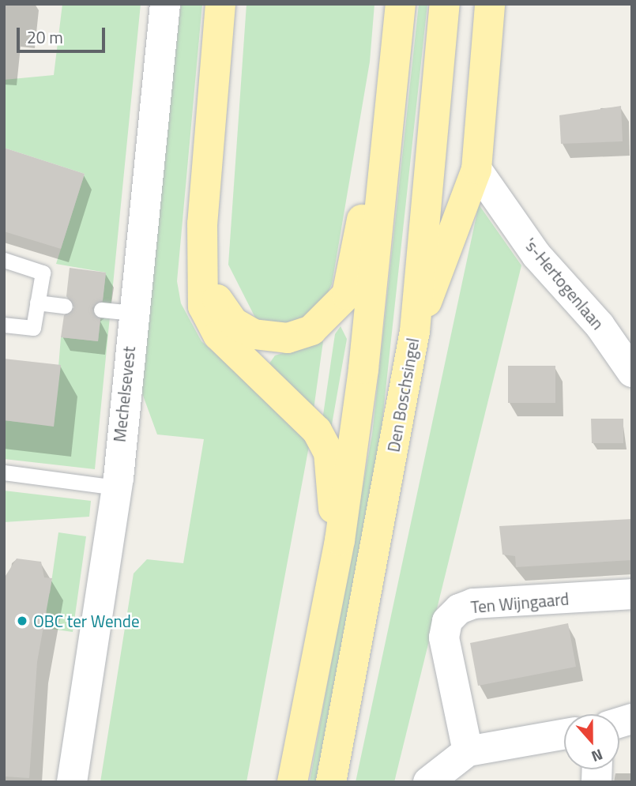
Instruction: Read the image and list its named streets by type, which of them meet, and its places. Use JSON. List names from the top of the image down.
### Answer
{
  "streets": {
    "main road": ["Den Boschsingel"],
    "street": ["'s-Hertogenlaan", "Mechelsevest", "Ten Wijngaard"]
  },
  "places": ["OBC ter Wende"],
  "scale_bar": "20 m",
  "north": "bottom"
}
